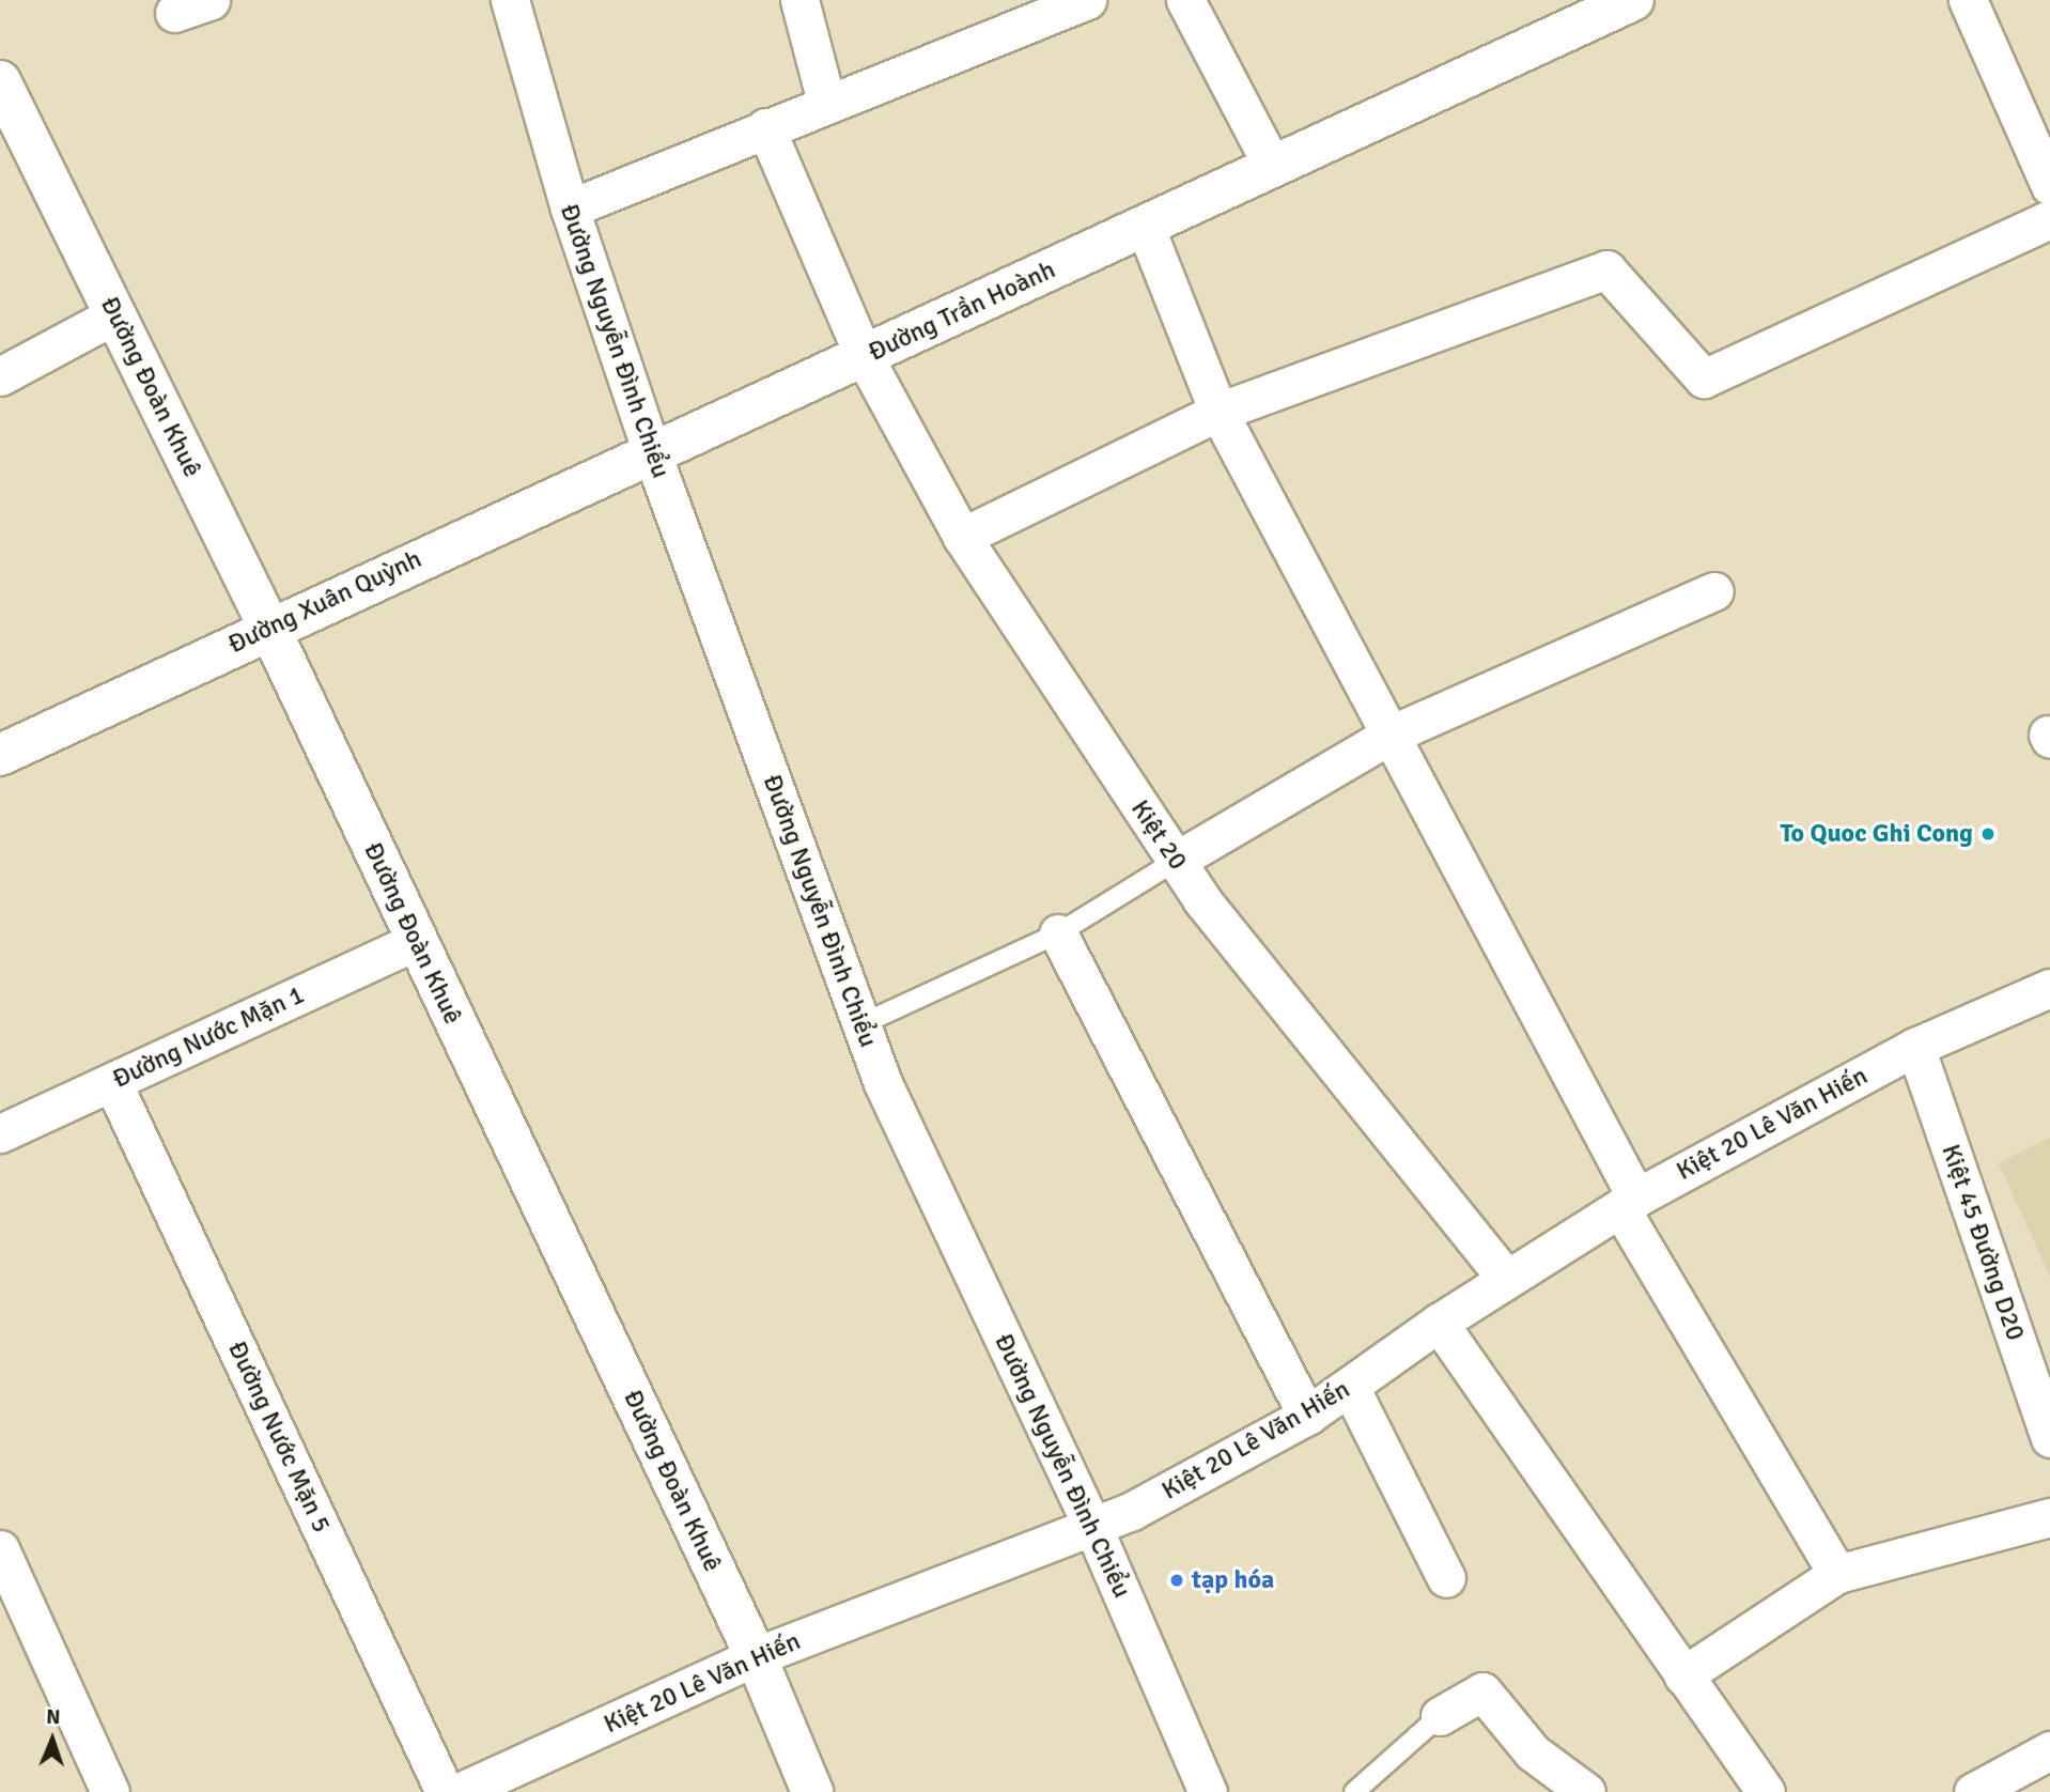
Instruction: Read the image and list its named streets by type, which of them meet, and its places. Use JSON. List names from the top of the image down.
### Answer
{
  "streets": {
    "street": [
      "Đường Trần Hoành",
      "Đường Nguyễn Đình Chiểu",
      "Đường Đoàn Khuê",
      "Đường Xuân Quỳnh",
      "Kiệt 20",
      "Đường Nước Mặn 1",
      "Kiệt 20 Lê Văn Hiến",
      "Kiệt 45 Đường D20",
      "Đường Nước Mặn 5"
    ]
  },
  "crossings": [
    ["Đường Trần Hoành", "Đường Nguyễn Đình Chiểu"],
    ["Đường Trần Hoành", "Đường Xuân Quỳnh"],
    ["Đường Trần Hoành", "Kiệt 20"],
    ["Đường Nguyễn Đình Chiểu", "Đường Xuân Quỳnh"],
    ["Đường Nguyễn Đình Chiểu", "Kiệt 20 Lê Văn Hiến"],
    ["Đường Đoàn Khuê", "Đường Xuân Quỳnh"],
    ["Đường Đoàn Khuê", "Đường Nước Mặn 1"],
    ["Đường Đoàn Khuê", "Kiệt 20 Lê Văn Hiến"],
    ["Kiệt 20", "Kiệt 20 Lê Văn Hiến"],
    ["Đường Nước Mặn 1", "Đường Nước Mặn 5"],
    ["Kiệt 20 Lê Văn Hiến", "Kiệt 45 Đường D20"]
  ],
  "places": ["To Quoc Ghi Cong", "tạp hóa"],
  "north": "top"
}
